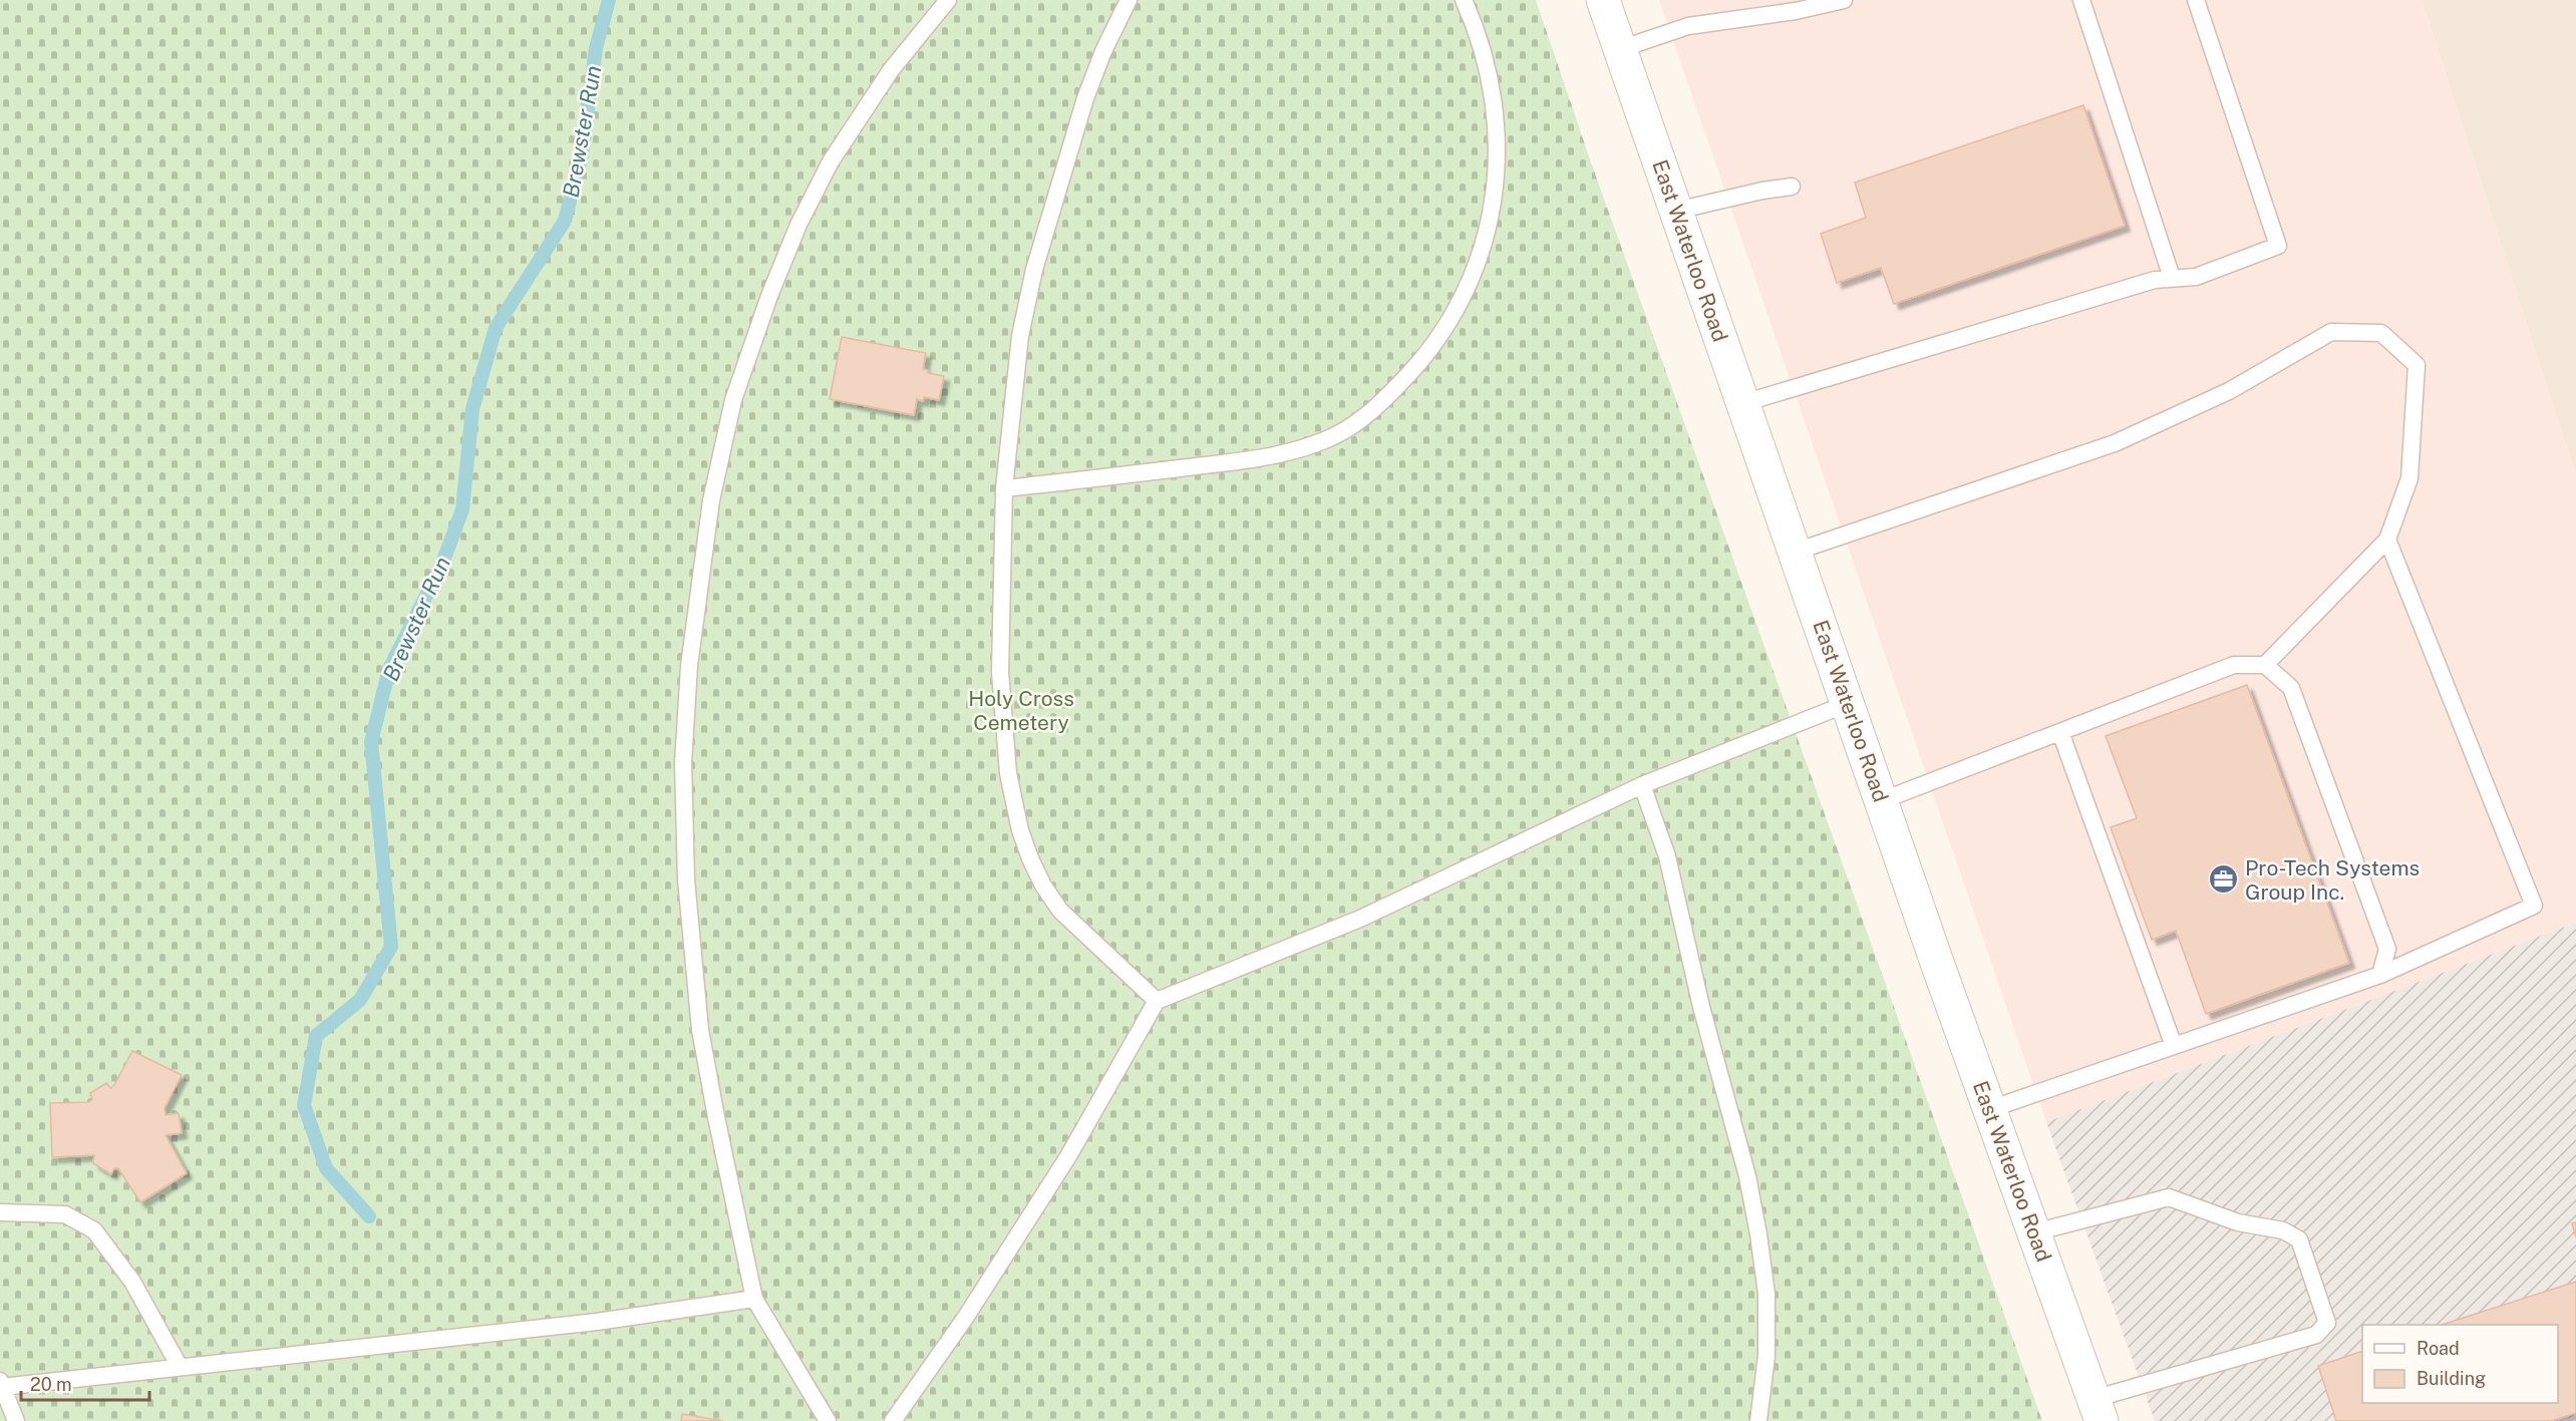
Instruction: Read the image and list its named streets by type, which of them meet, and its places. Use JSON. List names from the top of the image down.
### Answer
{
  "streets": {
    "main road": ["East Waterloo Road"]
  },
  "water": ["Brewster Run"],
  "parks": ["Holy Cross Cemetery"],
  "places": {
    "office": ["Pro-Tech Systems Group Inc."]
  },
  "legend": ["Road", "Building"],
  "scale_bar": "20 m"
}
